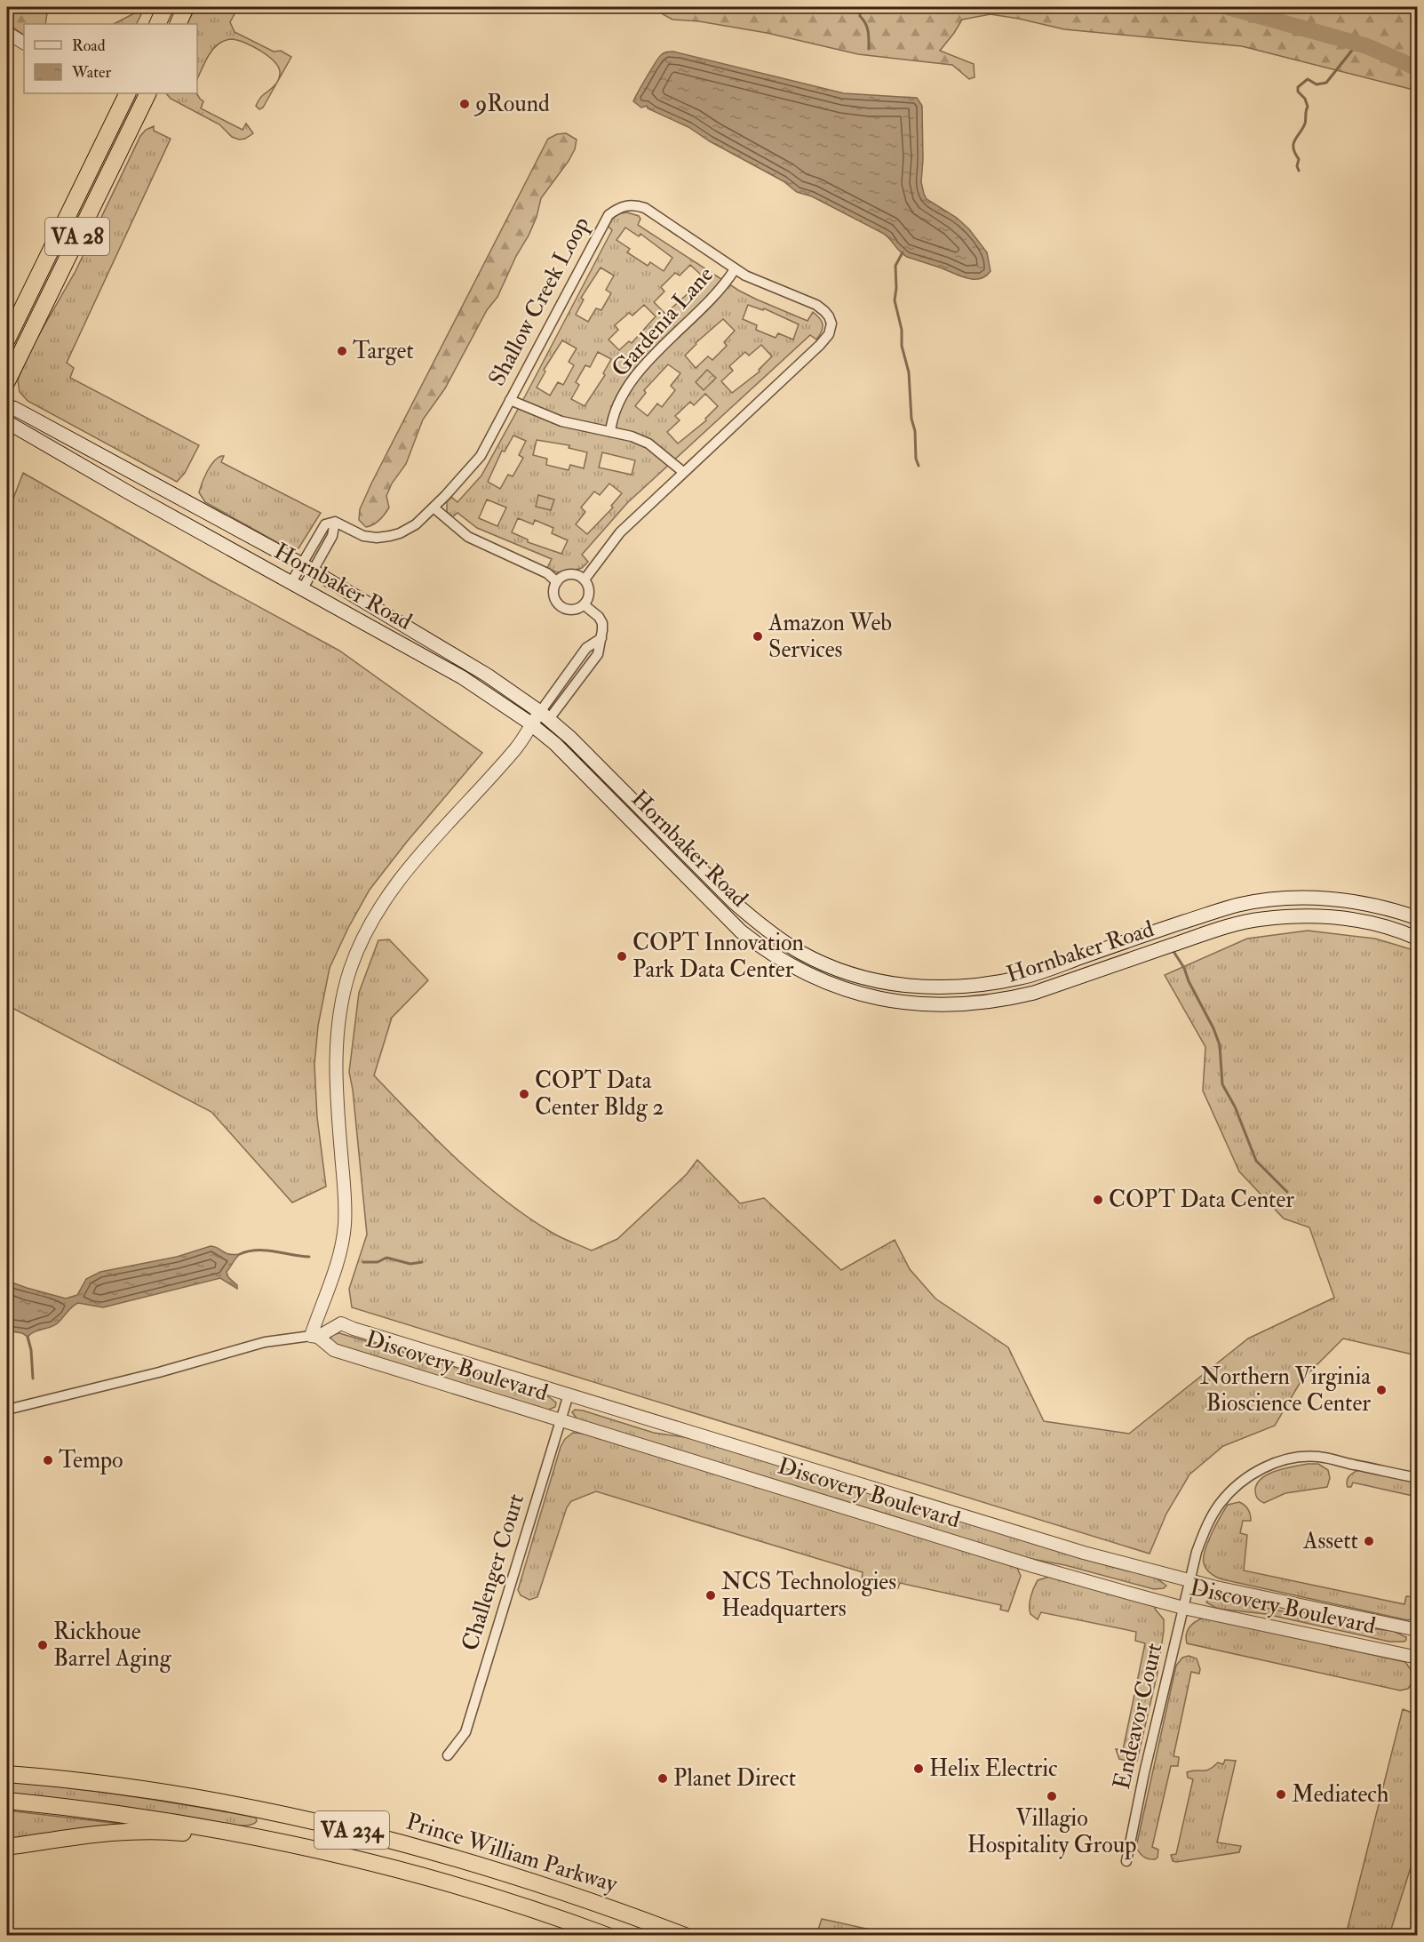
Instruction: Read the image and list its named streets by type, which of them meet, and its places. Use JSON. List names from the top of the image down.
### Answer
{
  "streets": {
    "highway": ["VA 28", "VA 234", "Prince William Parkway"],
    "main road": ["Hornbaker Road"],
    "street": [
      "Shallow Creek Loop",
      "Gardenia Lane",
      "Discovery Boulevard",
      "Challenger Court",
      "Endeavor Court"
    ]
  },
  "crossings": [
    ["Shallow Creek Loop", "Gardenia Lane"],
    ["Shallow Creek Loop", "Hornbaker Road"],
    ["Discovery Boulevard", "Challenger Court"],
    ["Discovery Boulevard", "Endeavor Court"]
  ],
  "places": [
    "9Round",
    "Target",
    "Amazon Web Services",
    "COPT Innovation Park Data Center",
    "COPT Data Center Bldg 2",
    "COPT Data Center",
    "Northern Virginia Bioscience Center",
    "Tempo",
    "Assett",
    "NCS Technologies Headquarters",
    "Rickhoue Barrel Aging",
    "Helix Electric",
    "Planet Direct",
    "Mediatech",
    "Villagio Hospitality Group"
  ],
  "legend": ["Road", "Water"]
}
